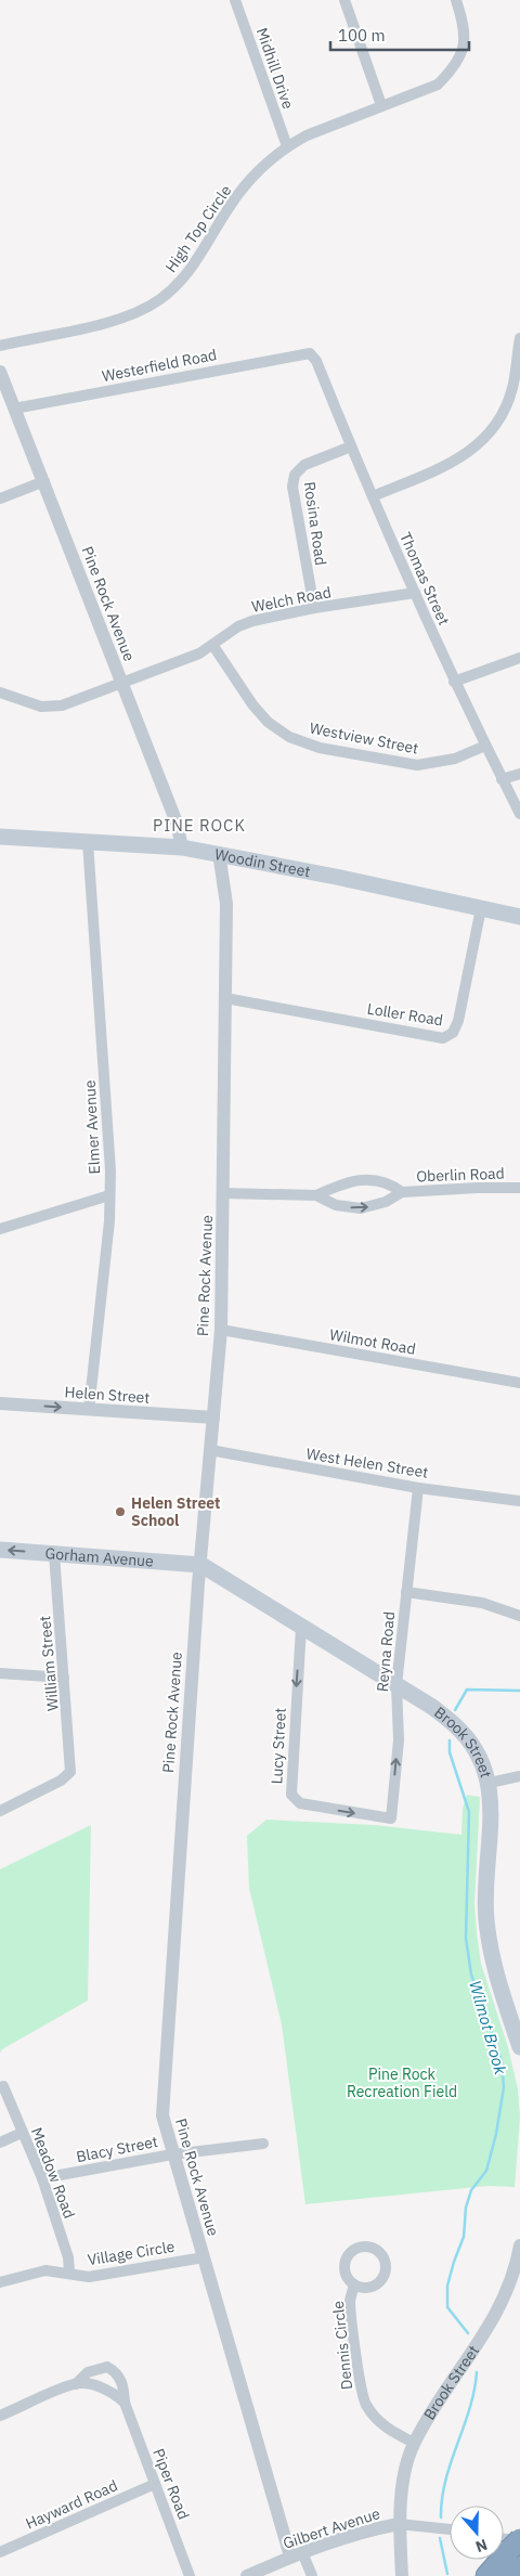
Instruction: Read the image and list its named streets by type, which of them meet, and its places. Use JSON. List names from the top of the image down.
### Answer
{
  "streets": {
    "main road": ["Woodin Street", "Gorham Avenue", "Brook Street"],
    "street": [
      "Midhill Drive",
      "High Top Circle",
      "Westerfield Road",
      "Rosina Road",
      "Thomas Street",
      "Welch Road",
      "Pine Rock Avenue",
      "Westview Street",
      "Loller Road",
      "Elmer Avenue",
      "Oberlin Road",
      "Wilmot Road",
      "Helen Street",
      "West Helen Street",
      "Reyna Road",
      "William Street",
      "Lucy Street",
      "Blacy Street",
      "Meadow Road",
      "Village Circle",
      "Dennis Circle",
      "Piper Road",
      "Hayward Road",
      "Gilbert Avenue"
    ]
  },
  "crossings": [
    ["Midhill Drive", "High Top Circle"],
    ["Westerfield Road", "Thomas Street"],
    ["Westerfield Road", "Pine Rock Avenue"],
    ["Rosina Road", "Thomas Street"],
    ["Rosina Road", "Welch Road"],
    ["Thomas Street", "Welch Road"],
    ["Thomas Street", "Westview Street"],
    ["Welch Road", "Pine Rock Avenue"],
    ["Welch Road", "Westview Street"],
    ["Pine Rock Avenue", "Woodin Street"],
    ["Pine Rock Avenue", "Loller Road"],
    ["Pine Rock Avenue", "Oberlin Road"],
    ["Pine Rock Avenue", "Wilmot Road"],
    ["Pine Rock Avenue", "Helen Street"],
    ["Pine Rock Avenue", "West Helen Street"],
    ["Pine Rock Avenue", "Gorham Avenue"],
    ["Pine Rock Avenue", "Brook Street"],
    ["Pine Rock Avenue", "Blacy Street"],
    ["Pine Rock Avenue", "Village Circle"],
    ["Pine Rock Avenue", "Gilbert Avenue"],
    ["Woodin Street", "Loller Road"],
    ["Woodin Street", "Elmer Avenue"],
    ["Elmer Avenue", "Helen Street"],
    ["West Helen Street", "Reyna Road"],
    ["Gorham Avenue", "William Street"],
    ["Gorham Avenue", "Brook Street"],
    ["Reyna Road", "Brook Street"],
    ["Reyna Road", "Lucy Street"],
    ["Brook Street", "Lucy Street"],
    ["Brook Street", "Dennis Circle"],
    ["Brook Street", "Gilbert Avenue"],
    ["Blacy Street", "Meadow Road"],
    ["Meadow Road", "Village Circle"],
    ["Piper Road", "Hayward Road"]
  ],
  "one_way": ["Helen Street", "Reyna Road"],
  "districts": ["PINE ROCK"],
  "water": ["Wilmot Brook"],
  "parks": ["Pine Rock Recreation Field"],
  "places": ["Helen Street School"],
  "scale_bar": "100 m",
  "north": "bottom"
}
